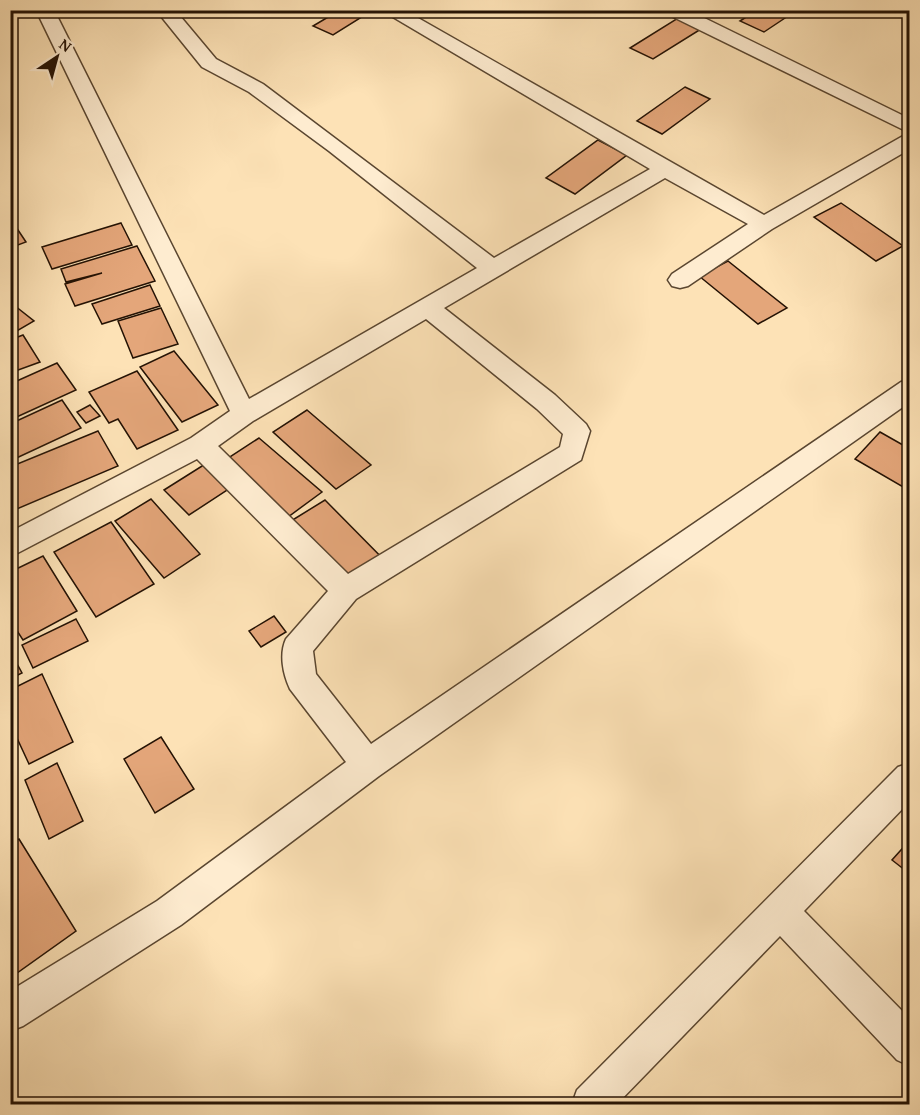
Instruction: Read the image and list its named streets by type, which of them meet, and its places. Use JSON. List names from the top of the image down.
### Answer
{
  "north": "top right"
}
